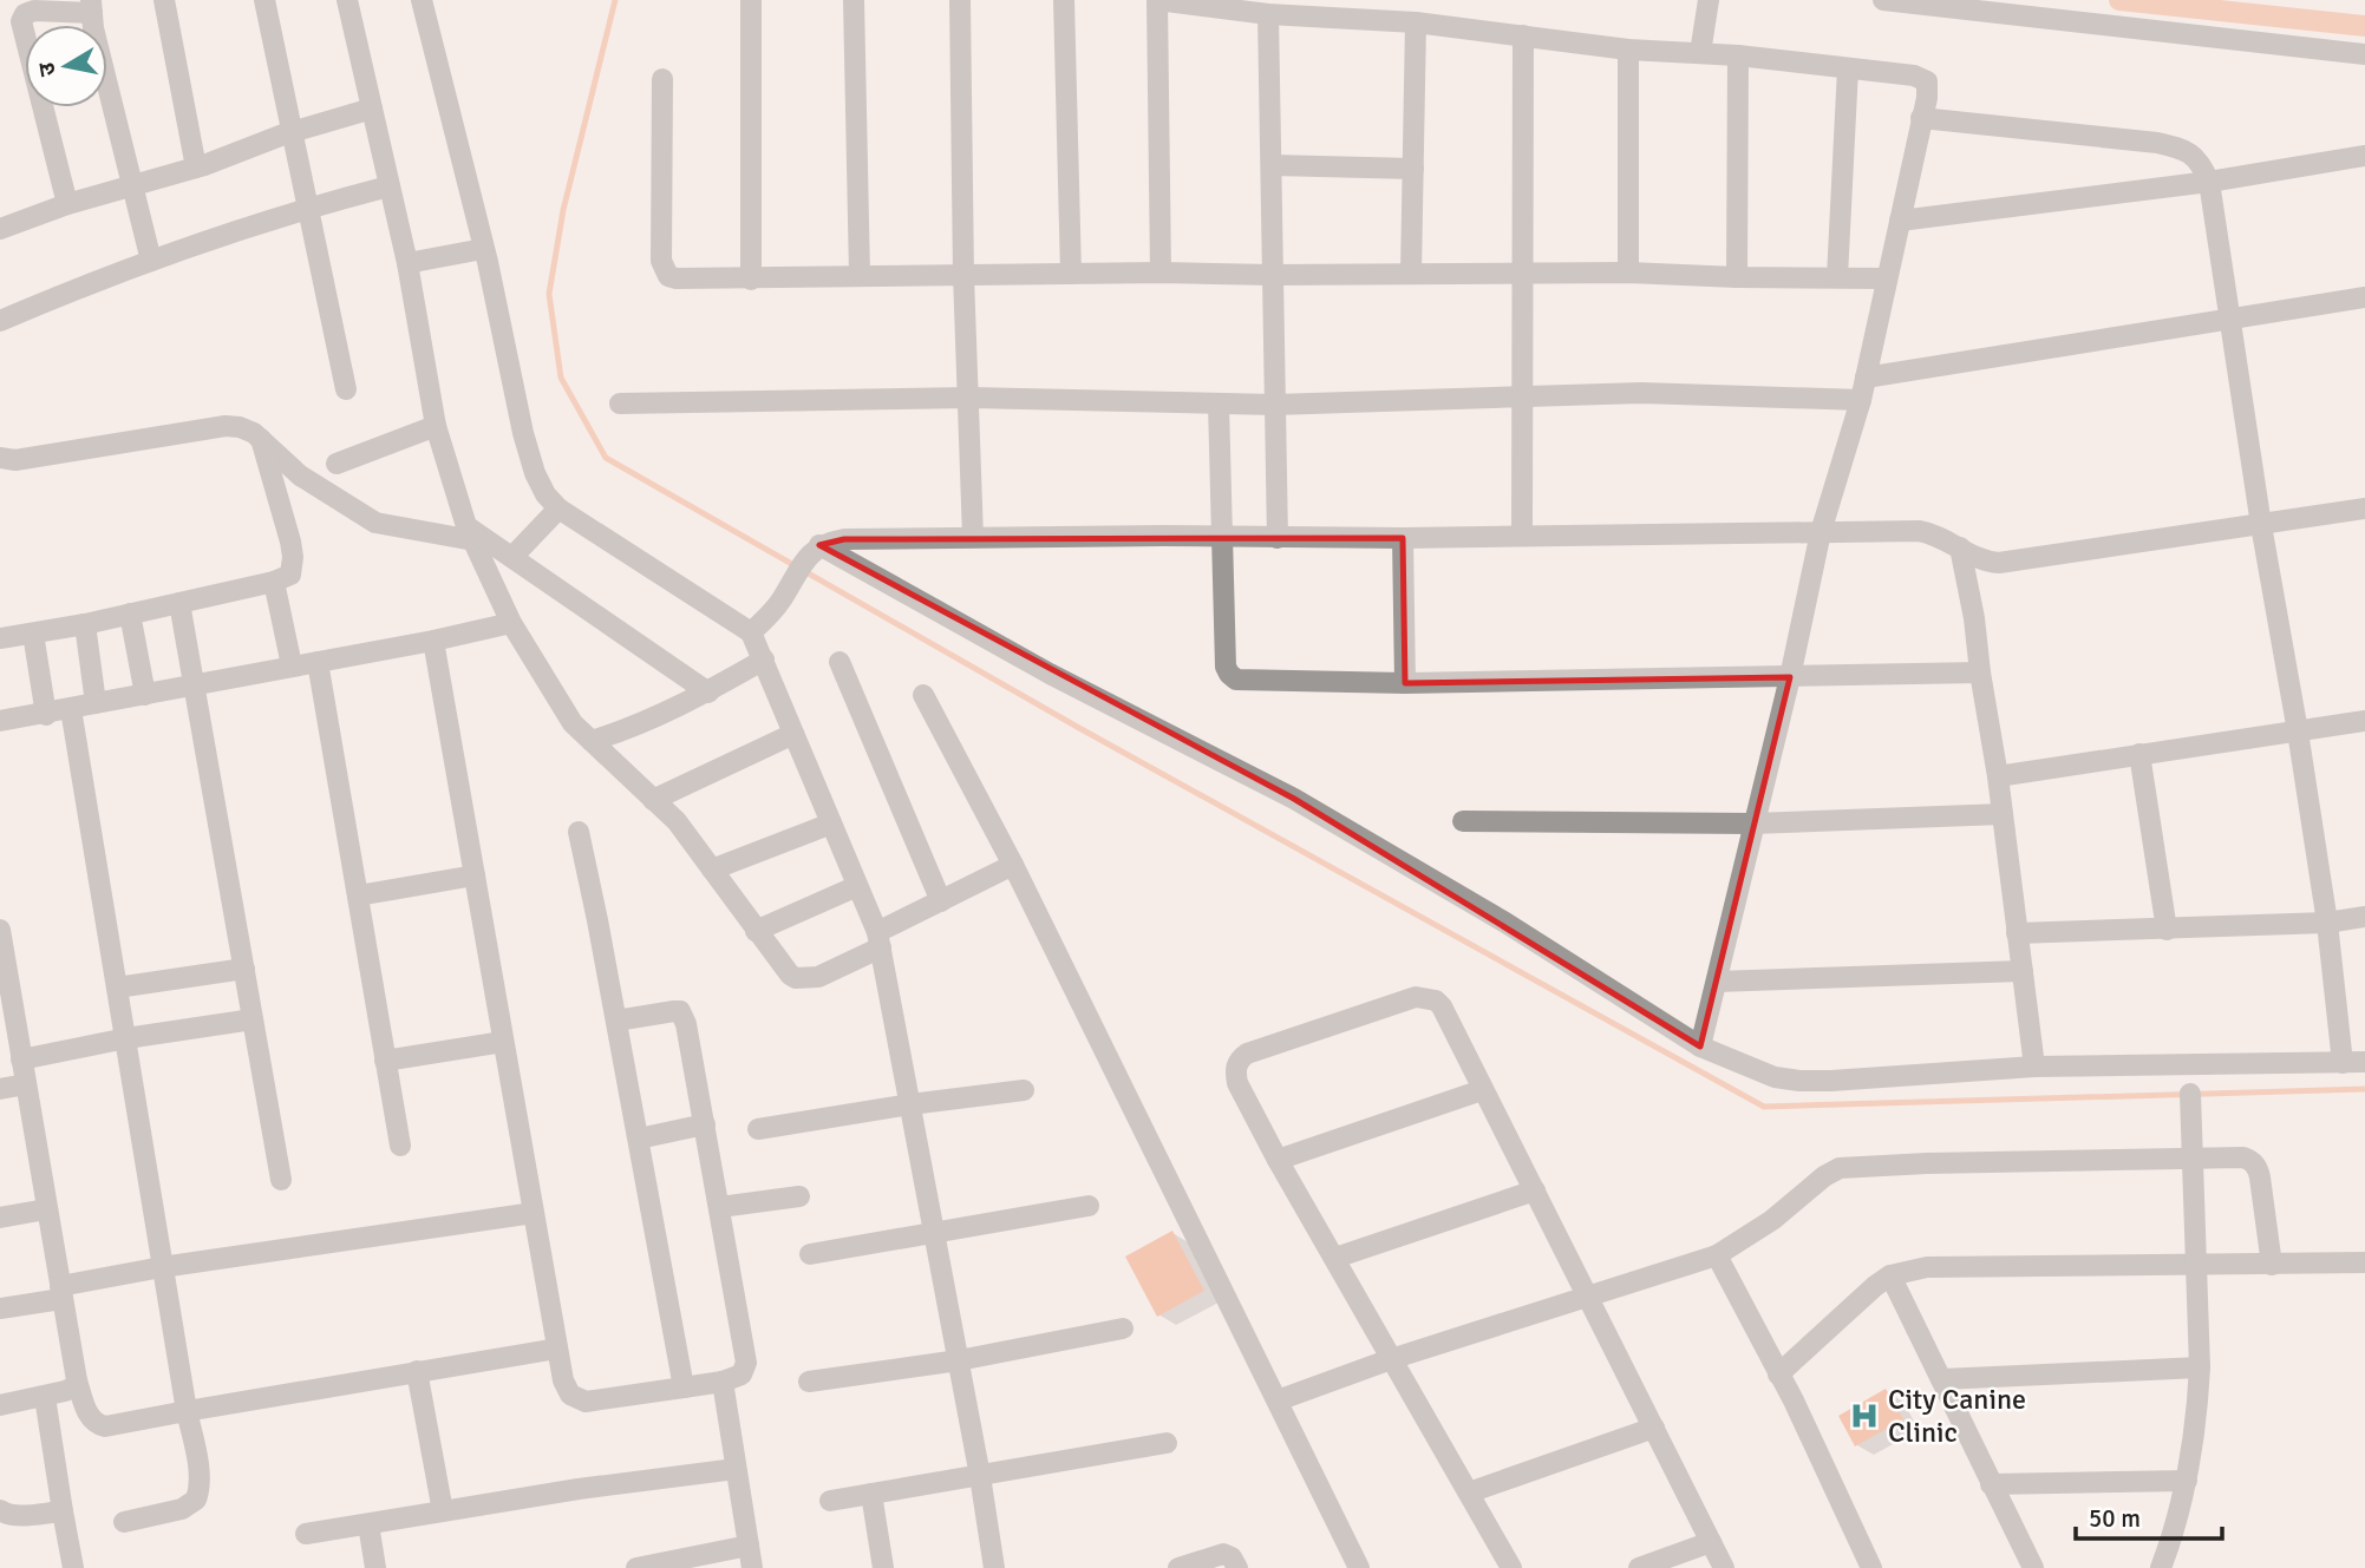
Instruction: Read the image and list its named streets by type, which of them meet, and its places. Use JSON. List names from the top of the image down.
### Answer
{
  "places": {
    "hospital": ["City Canine Clinic"]
  },
  "scale_bar": "50 m",
  "north": "left"
}
